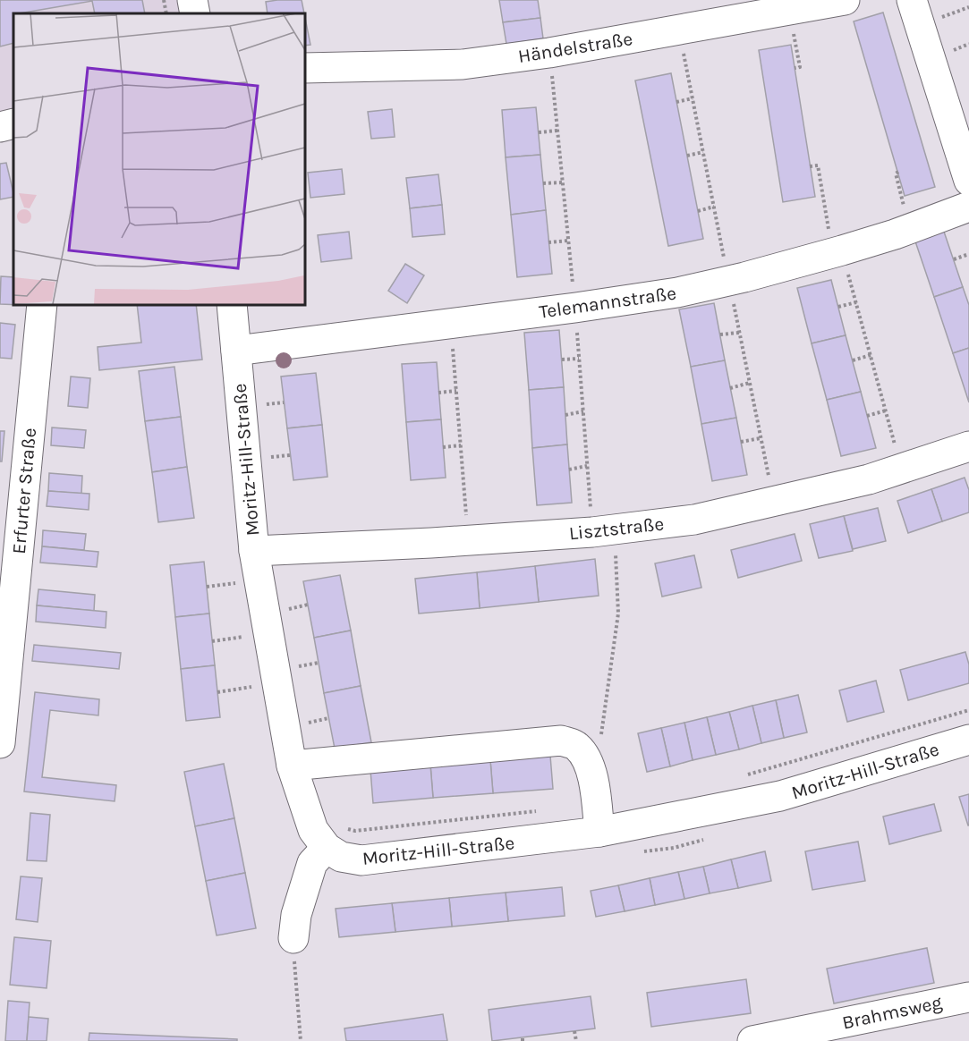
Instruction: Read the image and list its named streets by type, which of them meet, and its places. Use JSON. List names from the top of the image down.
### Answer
{
  "streets": {
    "street": [
      "Händelstraße",
      "Telemannstraße",
      "Moritz-Hill-Straße",
      "Erfurter Straße",
      "Lisztstraße",
      "Brahmsweg"
    ]
  },
  "crossings": [
    ["Telemannstraße", "Moritz-Hill-Straße"],
    ["Moritz-Hill-Straße", "Lisztstraße"]
  ]
}
